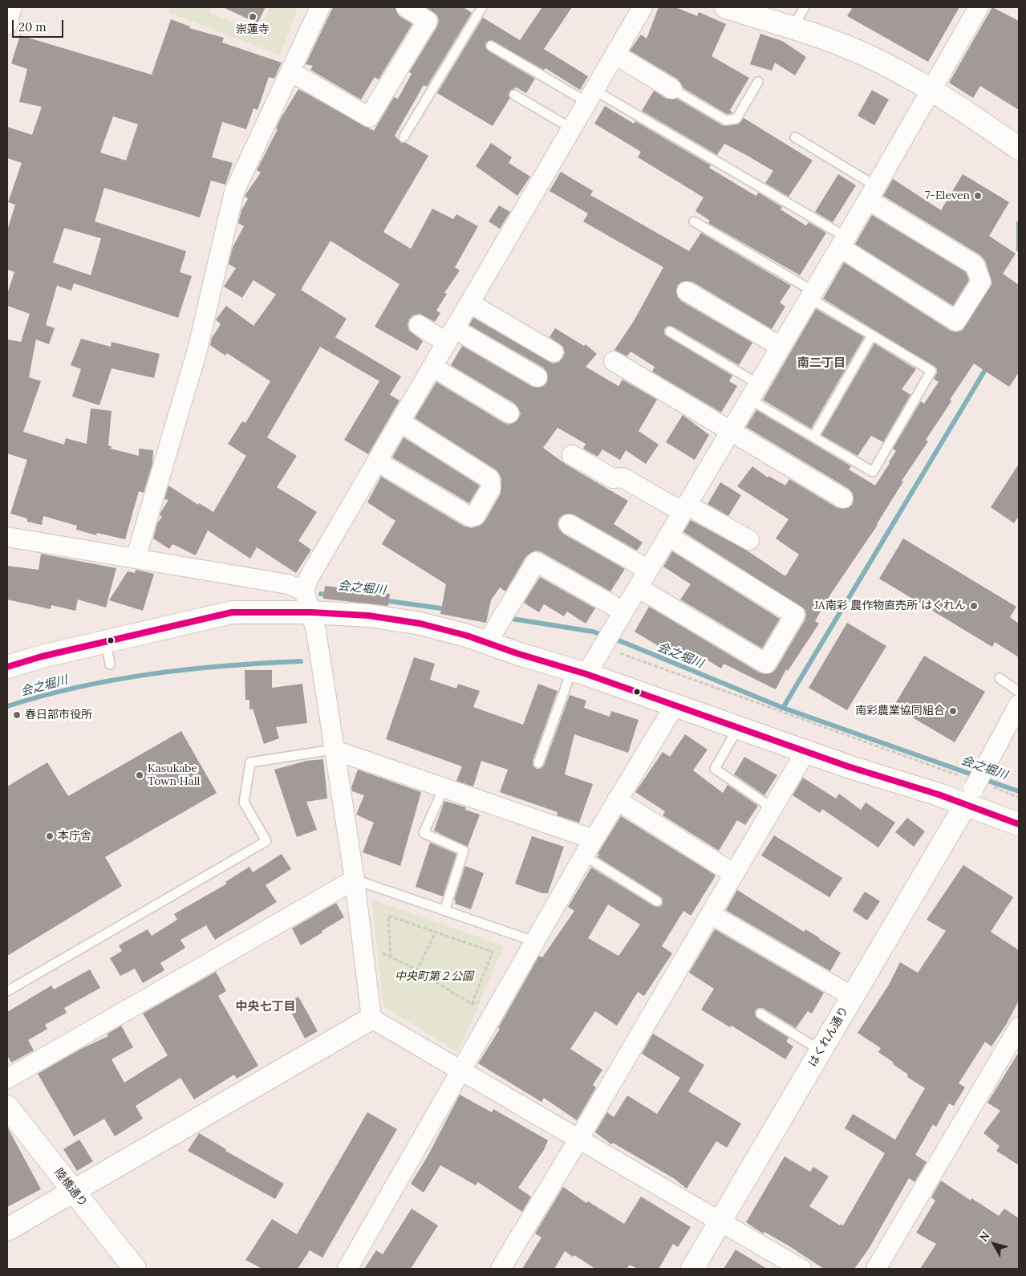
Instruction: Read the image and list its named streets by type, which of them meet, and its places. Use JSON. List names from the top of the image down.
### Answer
{
  "streets": {
    "street": ["はくれん通り", "陸橋通り"]
  },
  "districts": ["南二丁目", "中央七丁目"],
  "water": ["会之堀川"],
  "parks": ["中央町第２公園"],
  "places": [
    "崇蓮寺",
    "7-Eleven",
    "JA南彩 農作物直売所 はくれん",
    "南彩農業協同組合",
    "春日部市役所",
    "Kasukabe Town Hall",
    "本庁舎"
  ],
  "scale_bar": "20 m",
  "north": "top left"
}
